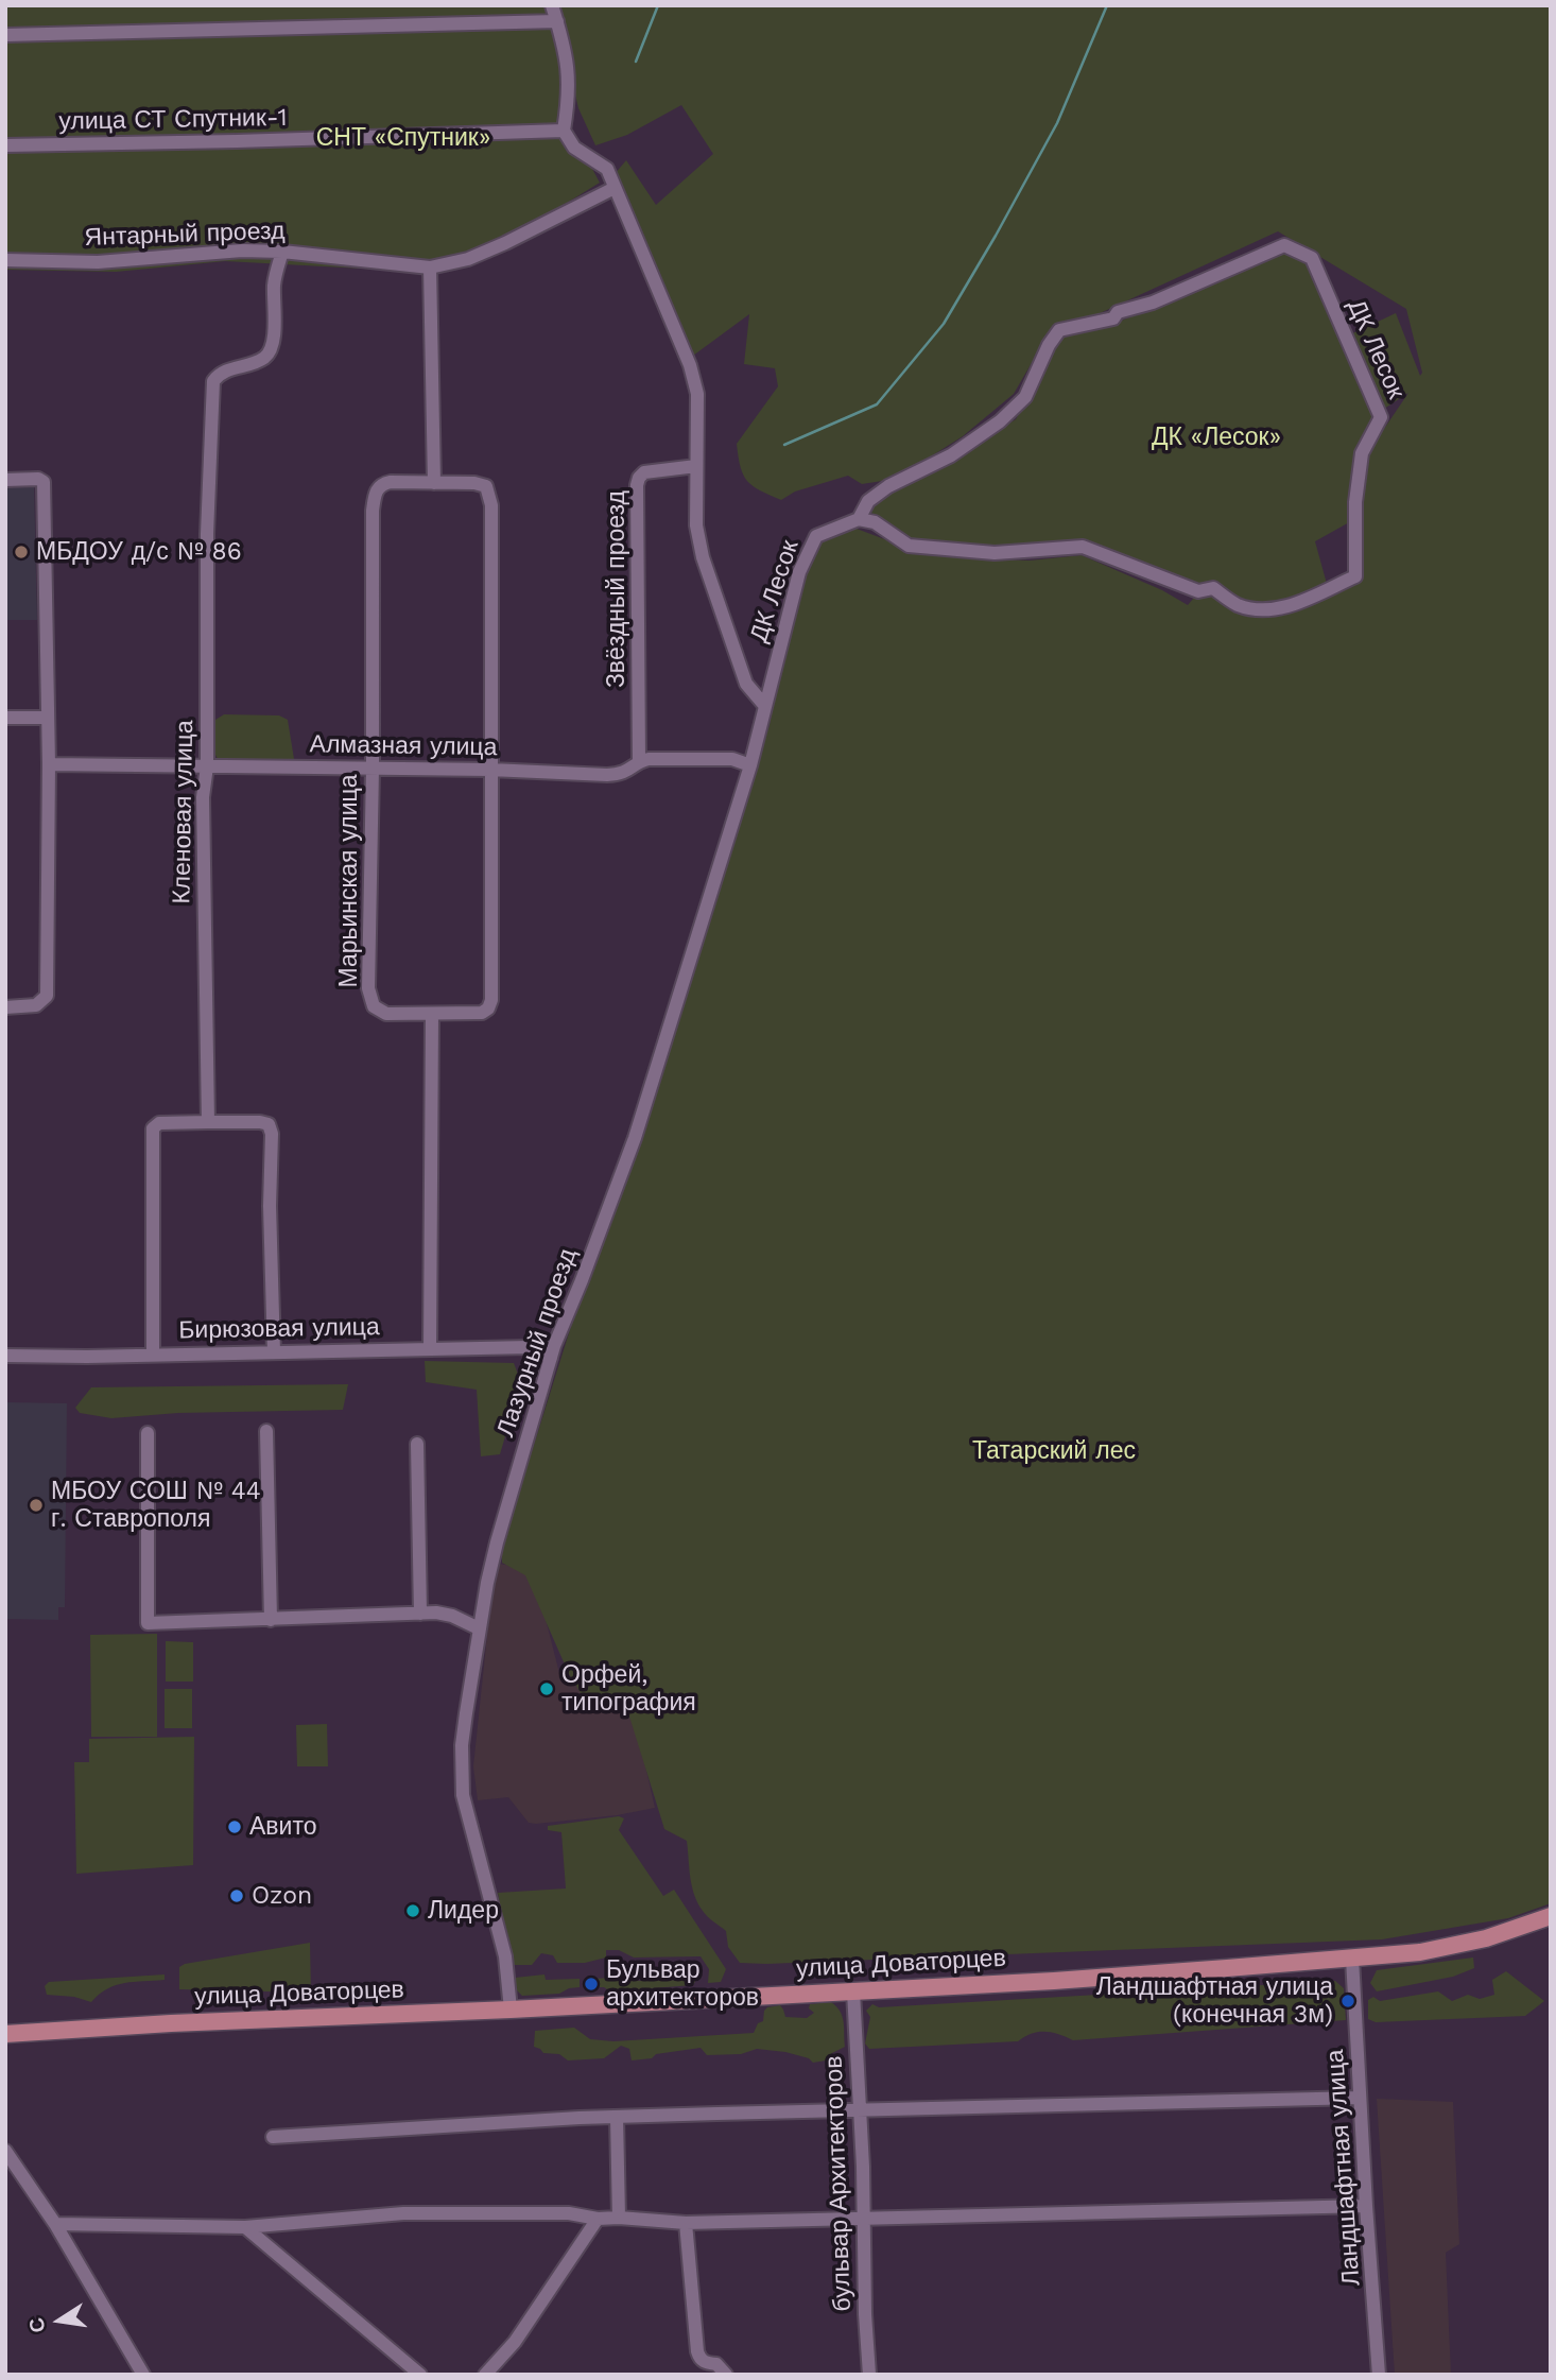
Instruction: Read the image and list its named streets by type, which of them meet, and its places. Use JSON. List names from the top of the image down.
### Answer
{
  "streets": {
    "main road": ["улица Доваторцев"],
    "street": [
      "улица СТ Спутник-1",
      "Янтарный проезд",
      "ДК Лесок",
      "Звёздный проезд",
      "Алмазная улица",
      "Кленовая улица",
      "Марьинская улица",
      "Бирюзовая улица",
      "Лазурный проезд",
      "Ландшафтная улица",
      "бульвар Архитекторов"
    ]
  },
  "crossings": [
    ["Янтарный проезд", "Кленовая улица"],
    ["ДК Лесок", "Лазурный проезд"],
    ["Звёздный проезд", "Алмазная улица"],
    ["Алмазная улица", "Кленовая улица"],
    ["Алмазная улица", "Марьинская улица"],
    ["Алмазная улица", "Лазурный проезд"],
    ["Бирюзовая улица", "Лазурный проезд"],
    ["Лазурный проезд", "улица Доваторцев"],
    ["улица Доваторцев", "Ландшафтная улица"],
    ["улица Доваторцев", "бульвар Архитекторов"]
  ],
  "parks": ["СНТ «Спутник»", "ДК «Лесок»", "Татарский лес"],
  "places": [
    "МБДОУ д/с № 86",
    "МБОУ СОШ № 44 г. Ставрополя",
    "Орфей, типография",
    "Авито",
    "Ozon",
    "Лидер",
    "Бульвар архитекторов",
    "Ландшафтная улица (конечная 3м)"
  ],
  "north": "left"
}
